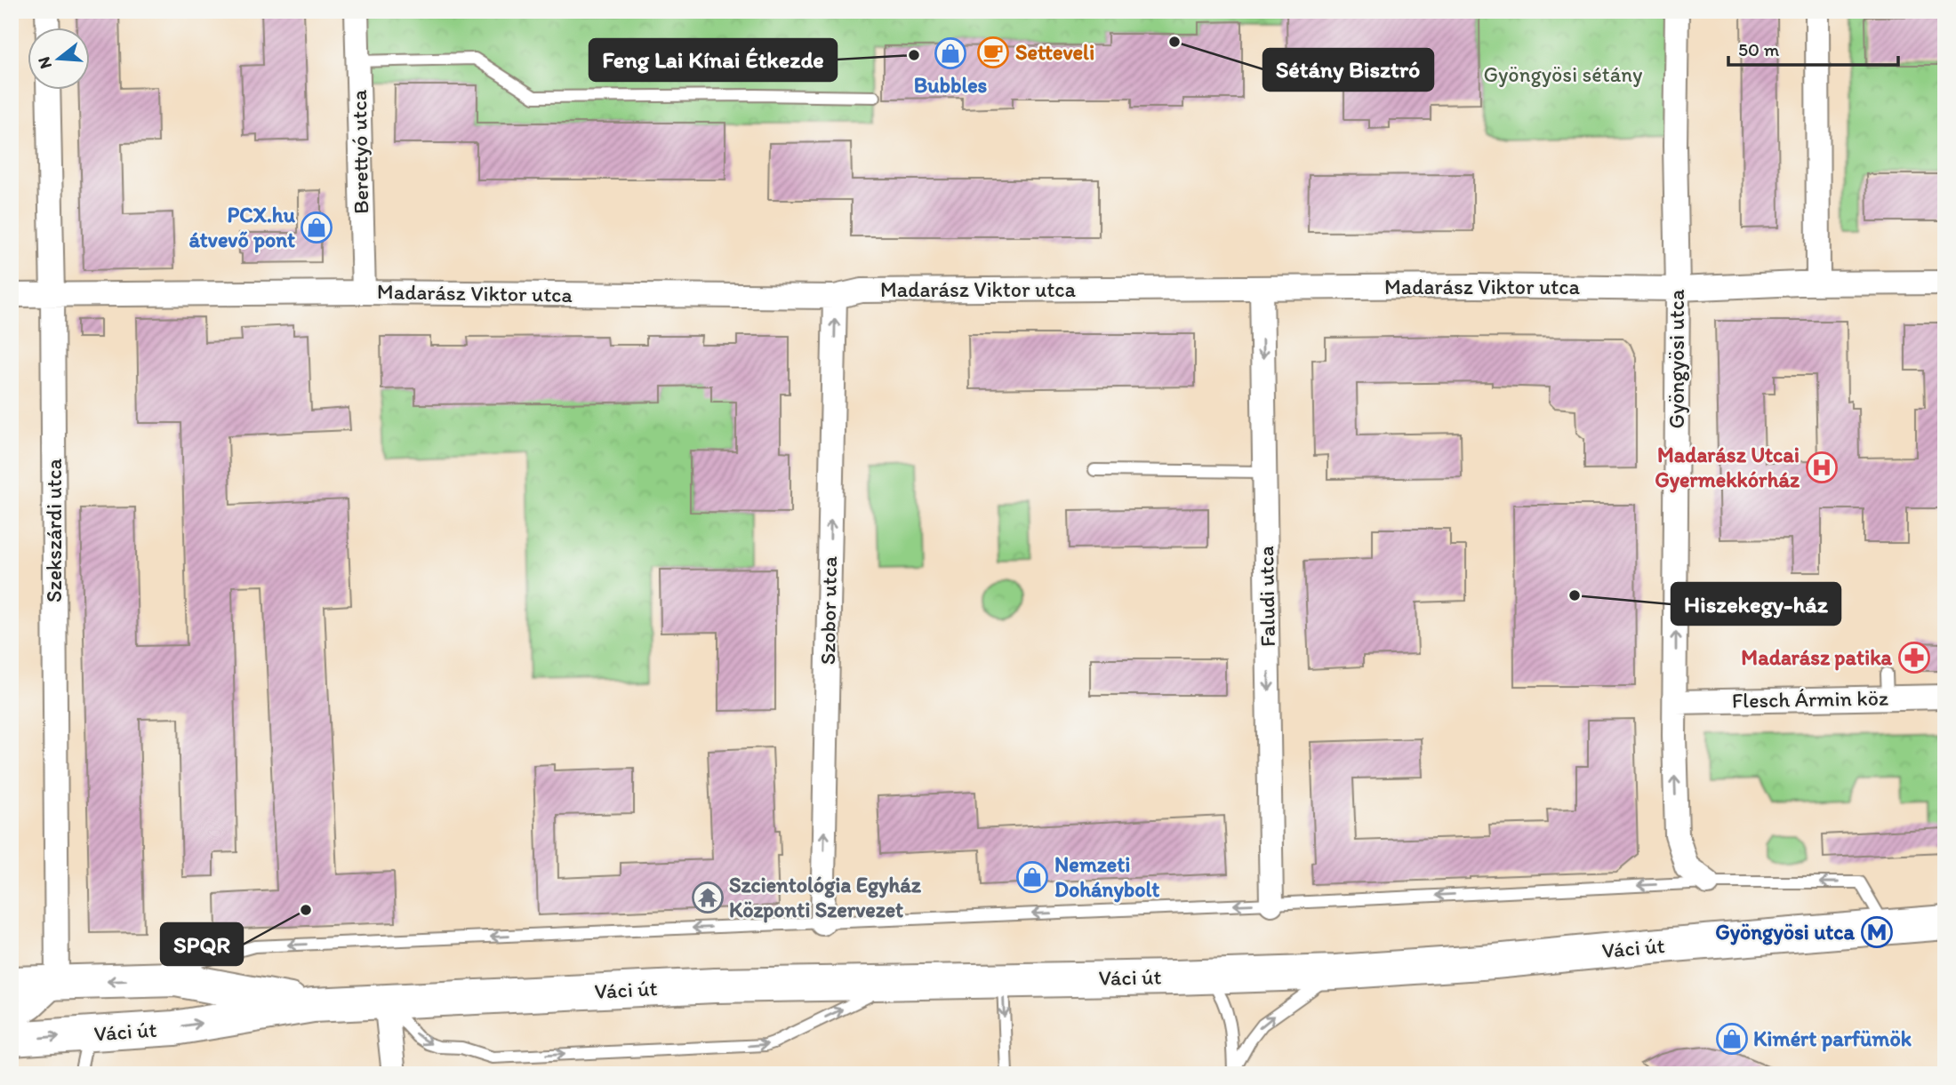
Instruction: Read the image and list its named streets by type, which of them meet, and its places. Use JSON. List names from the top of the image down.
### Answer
{
  "streets": {
    "main road": ["Váci út"],
    "street": [
      "Berettyó utca",
      "Madarász Viktor utca",
      "Gyöngyösi utca",
      "Szekszárdi utca",
      "Faludi utca",
      "Szobor utca",
      "Flesch Ármin köz"
    ]
  },
  "crossings": [
    ["Berettyó utca", "Madarász Viktor utca"],
    ["Madarász Viktor utca", "Gyöngyösi utca"],
    ["Madarász Viktor utca", "Szekszárdi utca"],
    ["Madarász Viktor utca", "Faludi utca"],
    ["Madarász Viktor utca", "Szobor utca"],
    ["Gyöngyösi utca", "Flesch Ármin köz"],
    ["Szekszárdi utca", "Váci út"]
  ],
  "one_way": ["Gyöngyösi utca", "Faludi utca", "Szobor utca"],
  "parks": ["Gyöngyösi sétány"],
  "places": {
    "other": [
      "Sétány Bisztró",
      "Feng Lai Kínai Étkezde",
      "Hiszekegy-ház",
      "SPQR"
    ],
    "cafe": ["Setteveli"],
    "shop": [
      "Bubbles",
      "PCX.hu átvevő pont",
      "Nemzeti Dohánybolt",
      "Kimért parfümök"
    ],
    "hospital": ["Madarász Utcai Gyermekkórház"],
    "pharmacy": ["Madarász patika"],
    "temple": ["Szcientológia Egyház Központi Szervezet"],
    "metro station": ["Gyöngyösi utca"]
  },
  "scale_bar": "50 m",
  "north": "left"
}
